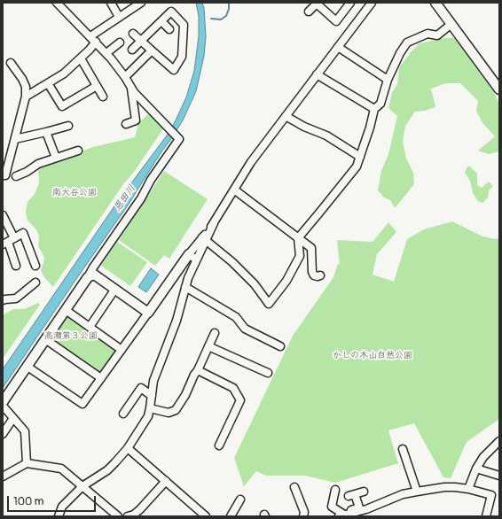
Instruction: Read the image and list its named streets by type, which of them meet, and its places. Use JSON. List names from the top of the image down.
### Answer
{
  "water": ["恩田川"],
  "parks": ["南大谷公園", "高瀬第３公園", "かしの木山自然公園"],
  "scale_bar": "100 m"
}
